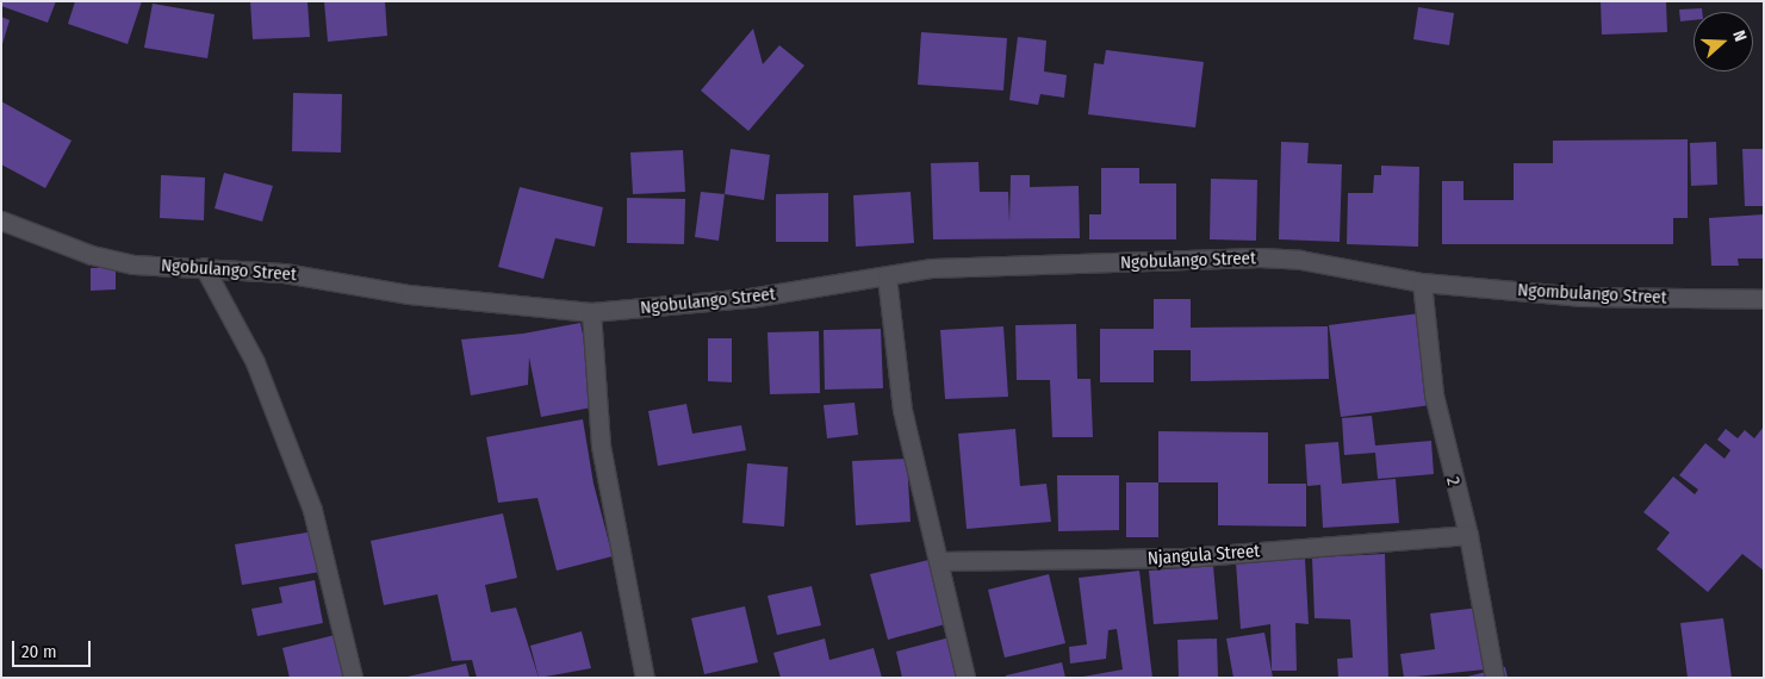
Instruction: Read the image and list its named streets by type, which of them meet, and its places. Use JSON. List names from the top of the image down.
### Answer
{
  "streets": {
    "street": [
      "Ngobulango Street",
      "Ngombulango Street",
      "2",
      "Njangula Street"
    ]
  },
  "crossings": [
    ["Ngobulango Street", "Ngombulango Street"],
    ["Ngobulango Street", "2"],
    ["Ngombulango Street", "2"],
    ["2", "Njangula Street"]
  ],
  "scale_bar": "20 m",
  "north": "right"
}
